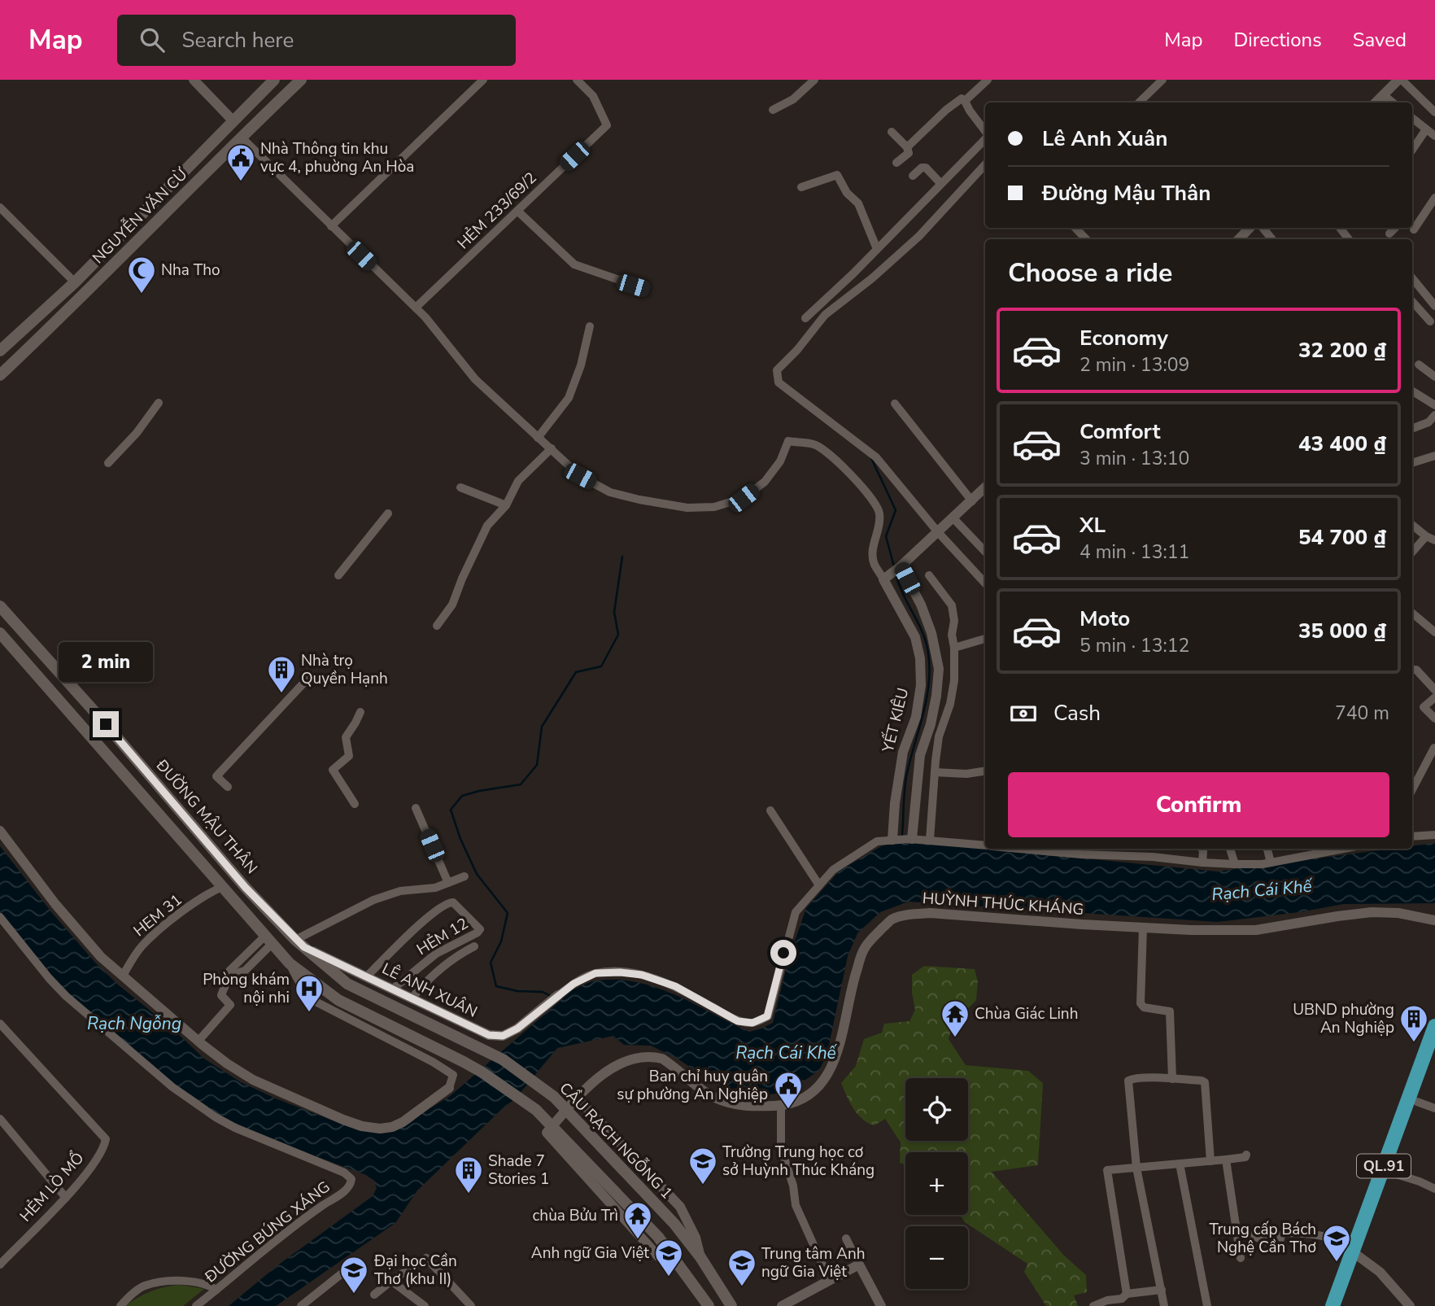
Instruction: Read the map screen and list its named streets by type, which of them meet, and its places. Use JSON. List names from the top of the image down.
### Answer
{
  "streets": {
    "highway": ["QL.91"],
    "main road": ["NGUYỄN VĂN CỪ", "ĐƯỜNG MẬU THÂN", "CẦU RẠCH NGỖNG 1"],
    "street": [
      "HẺM 233/69/2",
      "YẾT KIÊU",
      "HUỲNH THÚC KHÁNG",
      "HEM 31",
      "HẺM 12",
      "LÊ ANH XUÂN",
      "HẺM LÒ MỔ",
      "ĐƯỜNG BÚNG XÁNG"
    ]
  },
  "crossings": [
    ["YẾT KIÊU", "LÊ ANH XUÂN"],
    ["ĐƯỜNG MẬU THÂN", "LÊ ANH XUÂN"],
    ["ĐƯỜNG MẬU THÂN", "CẦU RẠCH NGỖNG 1"],
    ["HẺM 12", "LÊ ANH XUÂN"]
  ],
  "water": ["Rạch Cái Khế", "Rạch Ngỗng"],
  "places": {
    "public building": ["Nhà Thông tin khu vực 4, phuờng An Hòa", "Ban chỉ huy quân sự phường An Nghiệp"],
    "mosque": ["Nha Tho"],
    "building": ["Nhà trọ Quyền Hạnh", "UBND phường An Nghiệp", "Shade 7 Stories 1"],
    "hospital": ["Phòng khám nội nhi"],
    "temple": ["Chùa Giác Linh", "chùa Bửu Trì"],
    "school or university": [
      "Trường Trung học cơ sở Huỳnh Thúc Kháng",
      "Trung cấp Bách Nghệ Cần Thơ",
      "Anh ngữ Gia Việt",
      "Trung tâm Anh ngữ Gia Việt",
      "Đại học Cần Thơ (khu II)"
    ]
  },
  "page": {
    "header": "Map",
    "search": "Search here",
    "nav": ["Map", "Directions", "Saved"],
    "banner": ["Lê Anh Xuân", "Đường Mậu Thân"],
    "heading": "Choose a ride",
    "list": [
      {
        "name": "Economy",
        "note": "2 min · 13:09",
        "value": "32 200 ₫"
      },
      {
        "name": "Comfort",
        "note": "3 min · 13:10",
        "value": "43 400 ₫"
      },
      {
        "name": "XL",
        "note": "4 min · 13:11",
        "value": "54 700 ₫"
      },
      {
        "name": "Moto",
        "note": "5 min · 13:12",
        "value": "35 000 ₫"
      }
    ],
    "bubble": "2 min",
    "pay": ["Cash", "740 m"],
    "buttons": "Confirm",
    "map_buttons": ["+", "−"]
  }
}
